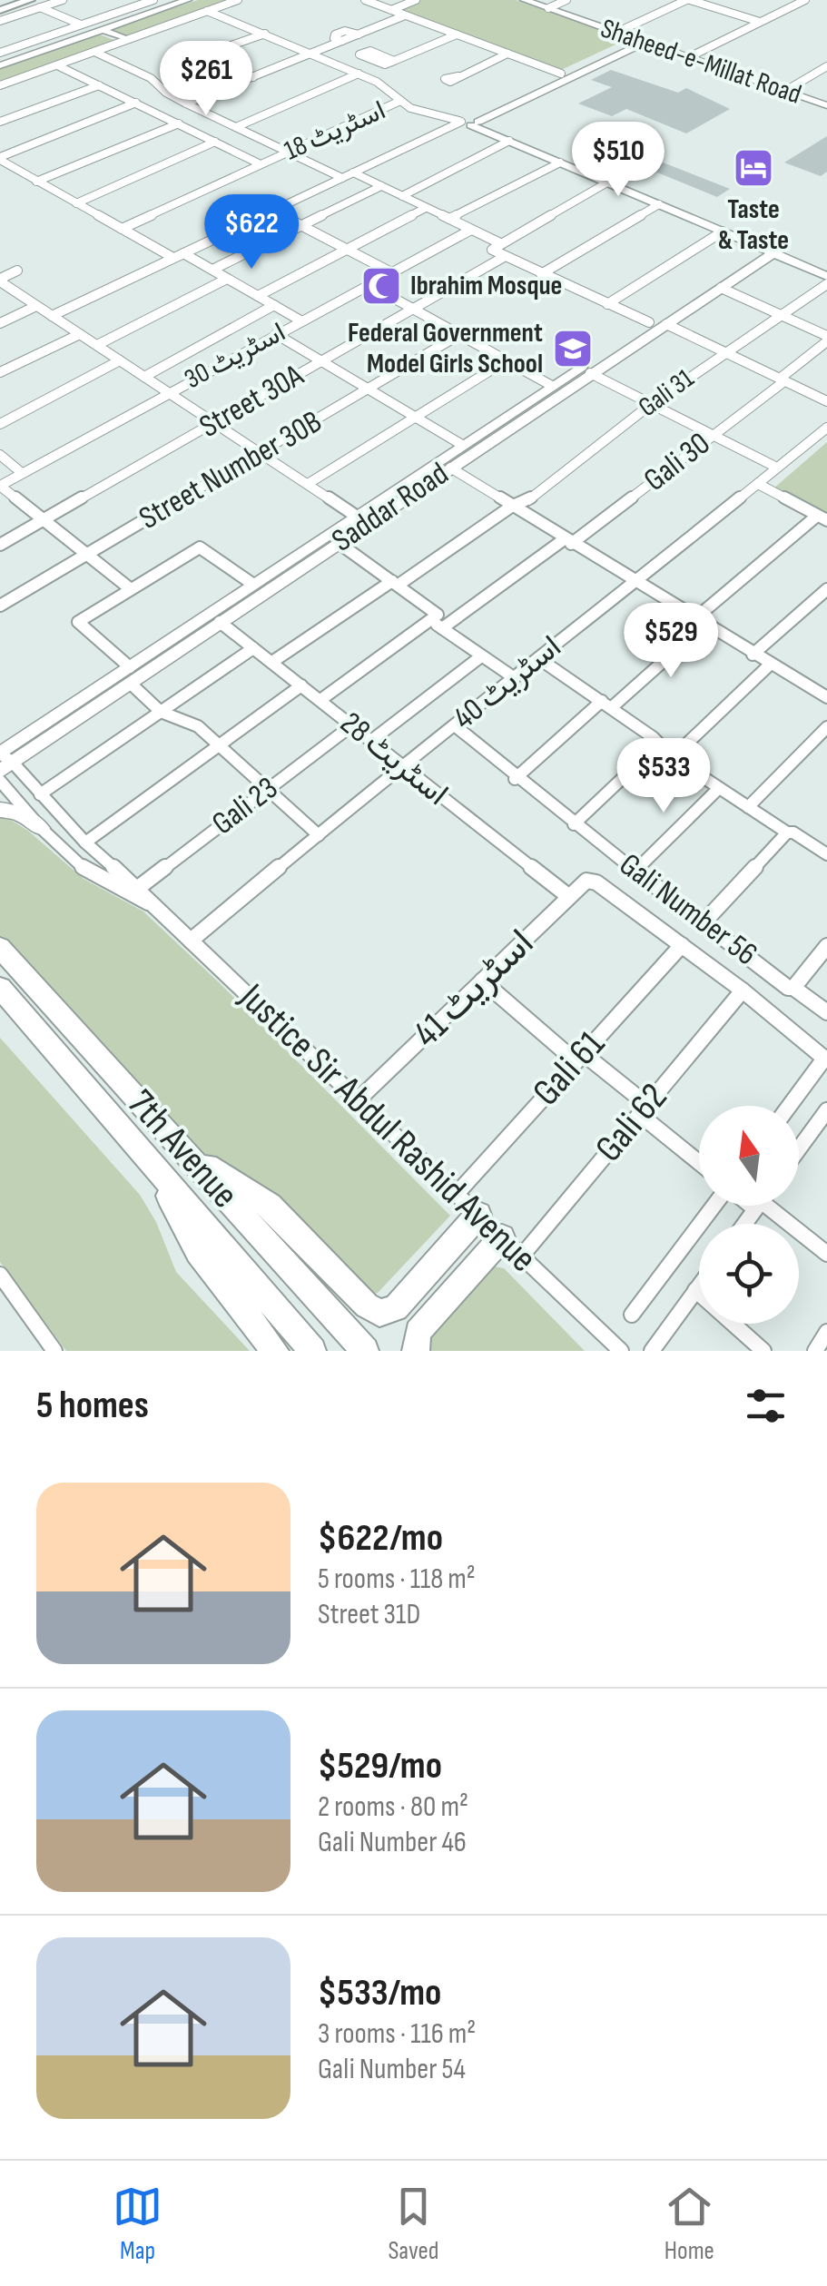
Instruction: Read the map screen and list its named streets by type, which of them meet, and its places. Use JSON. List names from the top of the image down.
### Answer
{
  "streets": {
    "main road": ["7th Avenue"],
    "street": [
      "Shaheed-e-Millat Road",
      "اسٹریٹ 18",
      "اسٹریٹ 30",
      "Gali 31",
      "Street 30A",
      "Gali 30",
      "Street Number 30B",
      "Saddar Road",
      "اسٹریٹ 40",
      "اسٹریٹ 28",
      "Gali 23",
      "Gali Number 56",
      "اسٹریٹ 41",
      "Gali 61",
      "Gali 62",
      "Justice Sir Abdul Rashid Avenue"
    ]
  },
  "crossings": [
    ["Gali 31", "اسٹریٹ 28"],
    ["Saddar Road", "اسٹریٹ 28"],
    ["Saddar Road", "Justice Sir Abdul Rashid Avenue"],
    ["اسٹریٹ 40", "اسٹریٹ 28"],
    ["اسٹریٹ 40", "Gali Number 56"],
    ["اسٹریٹ 40", "Justice Sir Abdul Rashid Avenue"],
    ["اسٹریٹ 28", "Gali 23"],
    ["اسٹریٹ 28", "اسٹریٹ 41"],
    ["Gali 23", "Justice Sir Abdul Rashid Avenue"],
    ["اسٹریٹ 41", "Gali 61"],
    ["اسٹریٹ 41", "Justice Sir Abdul Rashid Avenue"],
    ["Gali 61", "Justice Sir Abdul Rashid Avenue"],
    ["Gali 62", "Justice Sir Abdul Rashid Avenue"]
  ],
  "places": {
    "hotel": ["Taste & Taste"],
    "mosque": ["Ibrahim Mosque"],
    "school or university": ["Federal Government Model Girls School"]
  },
  "north": "top",
  "page": {
    "price": [
      "$261",
      "$510",
      "$622",
      "$529",
      "$533"
    ],
    "heading": "5 homes",
    "list": [
      {
        "name": "$622/mo",
        "note": "5 rooms · 118 m² · Street 31D"
      },
      {
        "name": "$529/mo",
        "note": "2 rooms · 80 m² · Gali Number 46"
      },
      {
        "name": "$533/mo",
        "note": "3 rooms · 116 m² · Gali Number 54"
      }
    ],
    "tabs": ["Map", "Saved", "Home"]
  }
}
